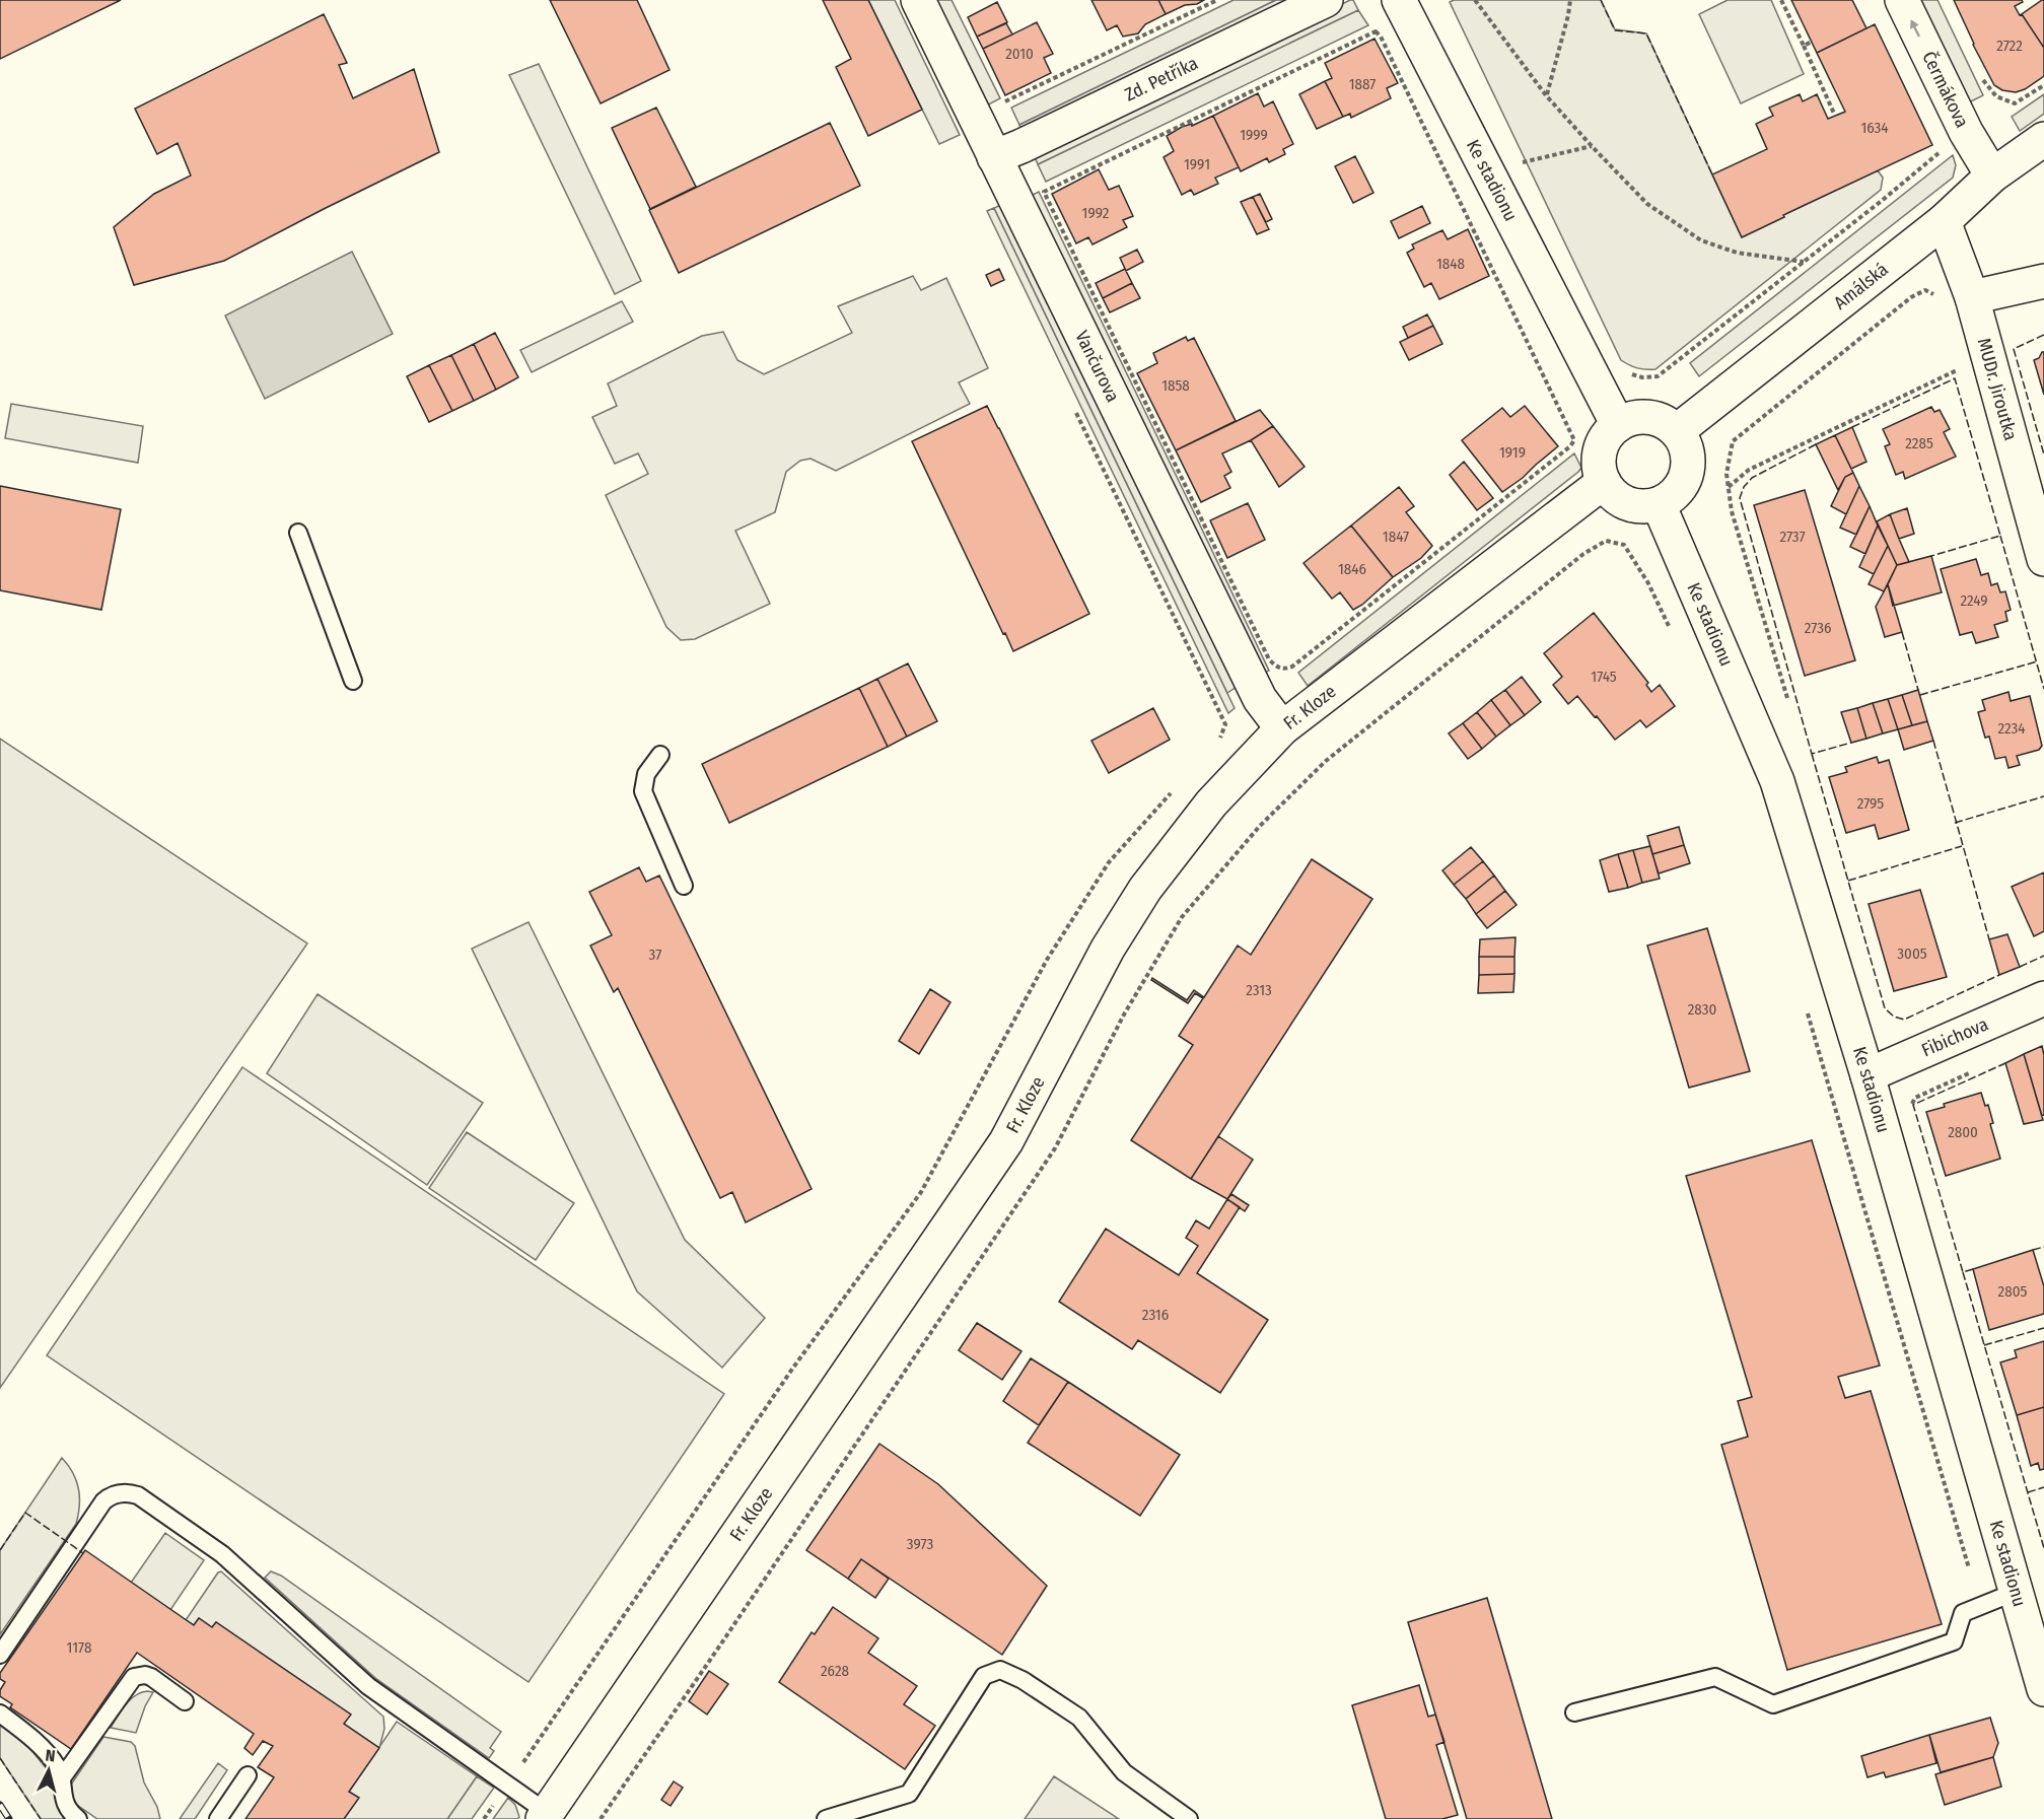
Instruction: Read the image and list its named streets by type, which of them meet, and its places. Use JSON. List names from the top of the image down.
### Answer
{
  "streets": {
    "street": [
      "Zd. Petříka",
      "Čermákova",
      "Ke stadionu",
      "Amálská",
      "Vančurova",
      "MUDr. Jiroutka",
      "Fr. Kloze",
      "Fibichova"
    ]
  },
  "crossings": [
    ["Zd. Petříka", "Vančurova"],
    ["Čermákova", "Amálská"],
    ["Ke stadionu", "Amálská"],
    ["Ke stadionu", "Fr. Kloze"],
    ["Ke stadionu", "Fibichova"],
    ["Amálská", "MUDr. Jiroutka"],
    ["Amálská", "Fr. Kloze"],
    ["Vančurova", "Fr. Kloze"]
  ],
  "one_way": ["Čermákova"],
  "house_numbers": [
    "2722",
    "2010",
    "1887",
    "1634",
    "1999",
    "1991",
    "1992",
    "1848",
    "1858",
    "2285",
    "1919",
    "1847",
    "2737",
    "1846",
    "2249",
    "2736",
    "1745",
    "2234",
    "2795",
    "3005",
    "37",
    "2313",
    "2830",
    "2800",
    "2805",
    "2316",
    "3973",
    "1178",
    "2628"
  ],
  "north": "top"
}
